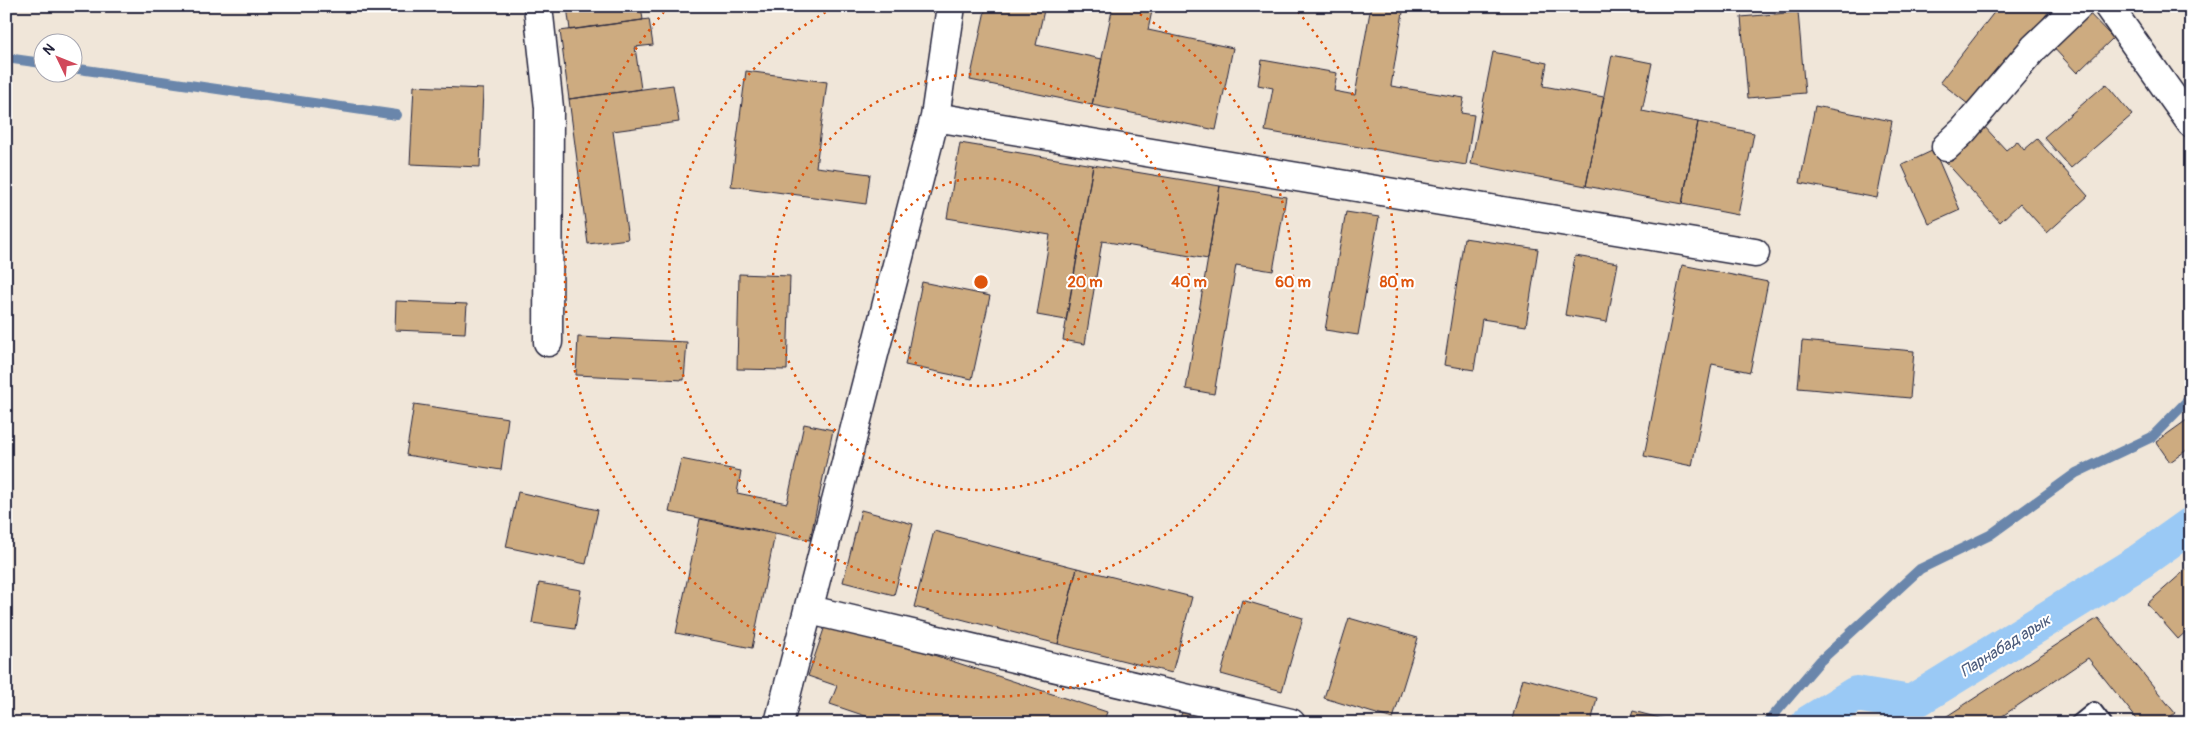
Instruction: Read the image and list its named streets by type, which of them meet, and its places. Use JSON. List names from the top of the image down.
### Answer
{
  "water": ["Парнабад арык"],
  "north": "top left",
  "rings": [
    "20 m",
    "40 m",
    "60 m",
    "80 m"
  ]
}
